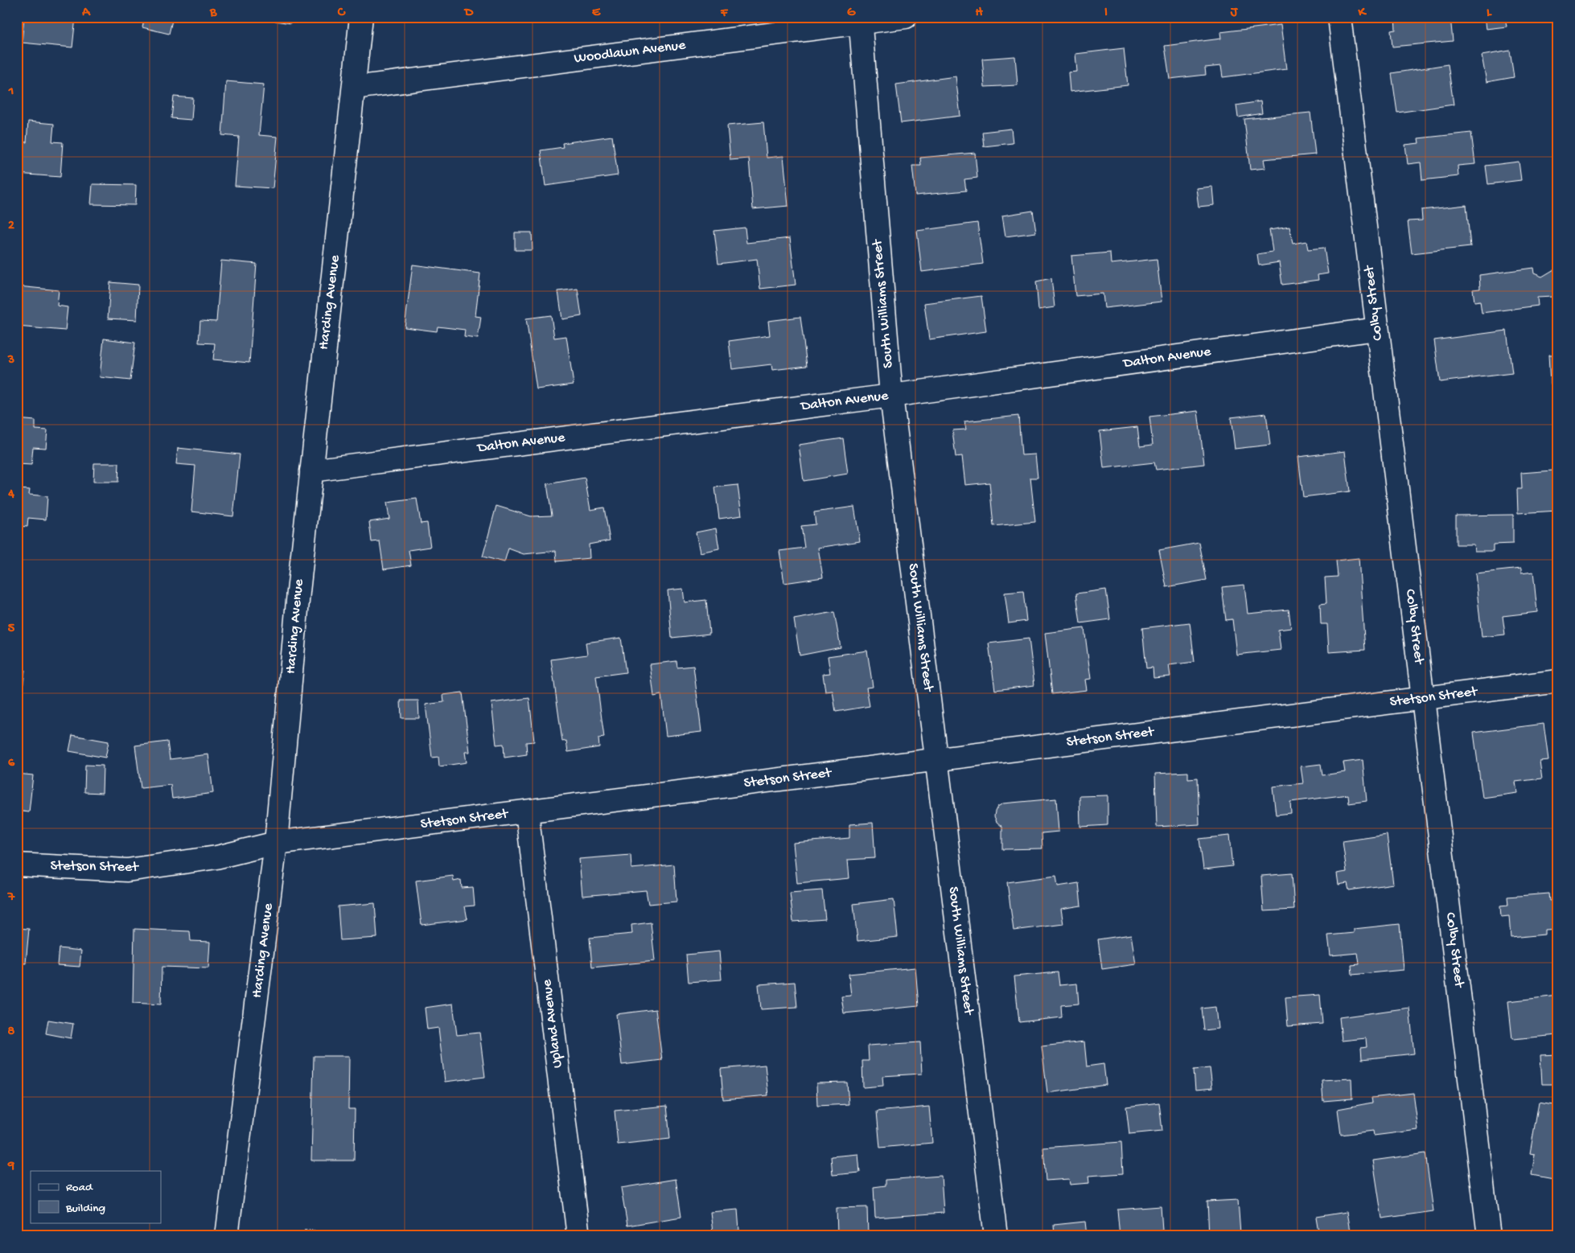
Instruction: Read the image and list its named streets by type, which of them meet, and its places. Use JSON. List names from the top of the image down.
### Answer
{
  "streets": {
    "street": [
      "Woodlawn Avenue",
      "Harding Avenue",
      "Colby Street",
      "South Williams Street",
      "Dalton Avenue",
      "Stetson Street",
      "Upland Avenue"
    ]
  },
  "crossings": [
    ["Woodlawn Avenue", "Harding Avenue"],
    ["Woodlawn Avenue", "South Williams Street"],
    ["Harding Avenue", "Dalton Avenue"],
    ["Harding Avenue", "Stetson Street"],
    ["Colby Street", "Dalton Avenue"],
    ["Colby Street", "Stetson Street"],
    ["South Williams Street", "Dalton Avenue"],
    ["South Williams Street", "Stetson Street"],
    ["Stetson Street", "Upland Avenue"]
  ],
  "legend": ["Road", "Building"],
  "grid": {
    "columns": [
      "A",
      "B",
      "C",
      "D",
      "E",
      "F",
      "G",
      "H",
      "I",
      "J",
      "K",
      "L"
    ],
    "rows": [
      "1",
      "2",
      "3",
      "4",
      "5",
      "6",
      "7",
      "8",
      "9"
    ]
  }
}
